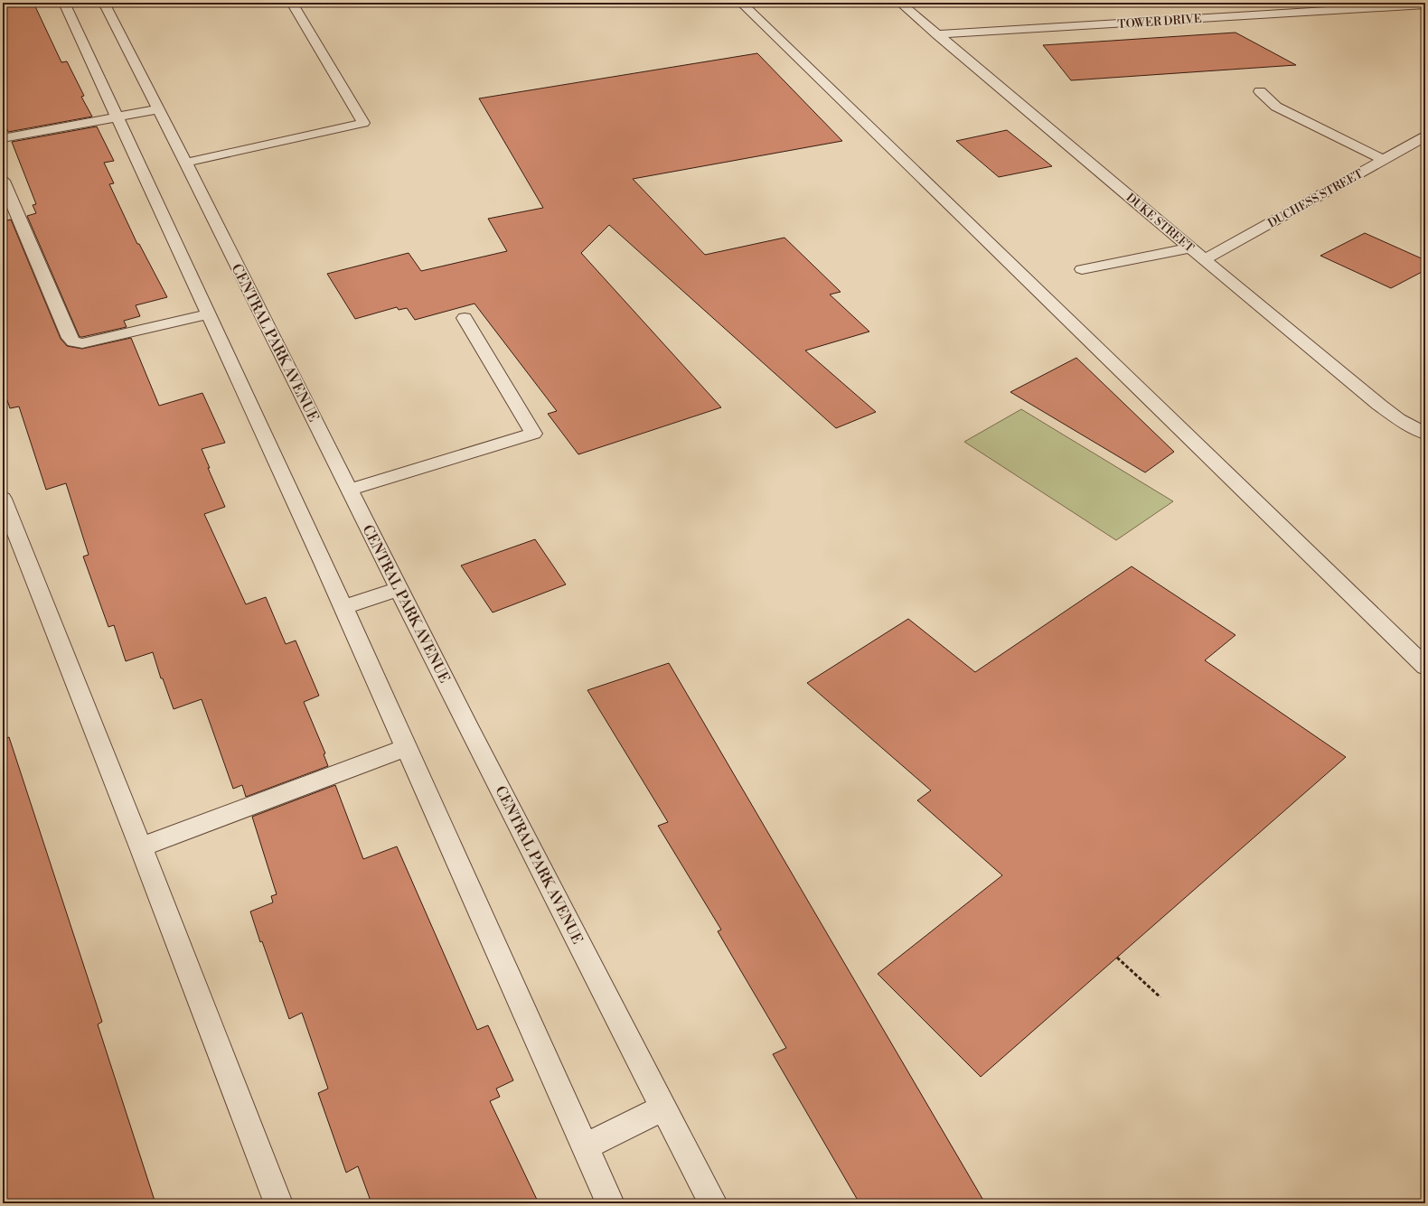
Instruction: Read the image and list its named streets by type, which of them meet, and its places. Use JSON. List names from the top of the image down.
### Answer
{
  "streets": {
    "street": [
      "TOWER DRIVE",
      "DUCHESS STREET",
      "DUKE STREET",
      "CENTRAL PARK AVENUE"
    ]
  },
  "crossings": [
    ["TOWER DRIVE", "DUKE STREET"],
    ["DUCHESS STREET", "DUKE STREET"]
  ]
}
